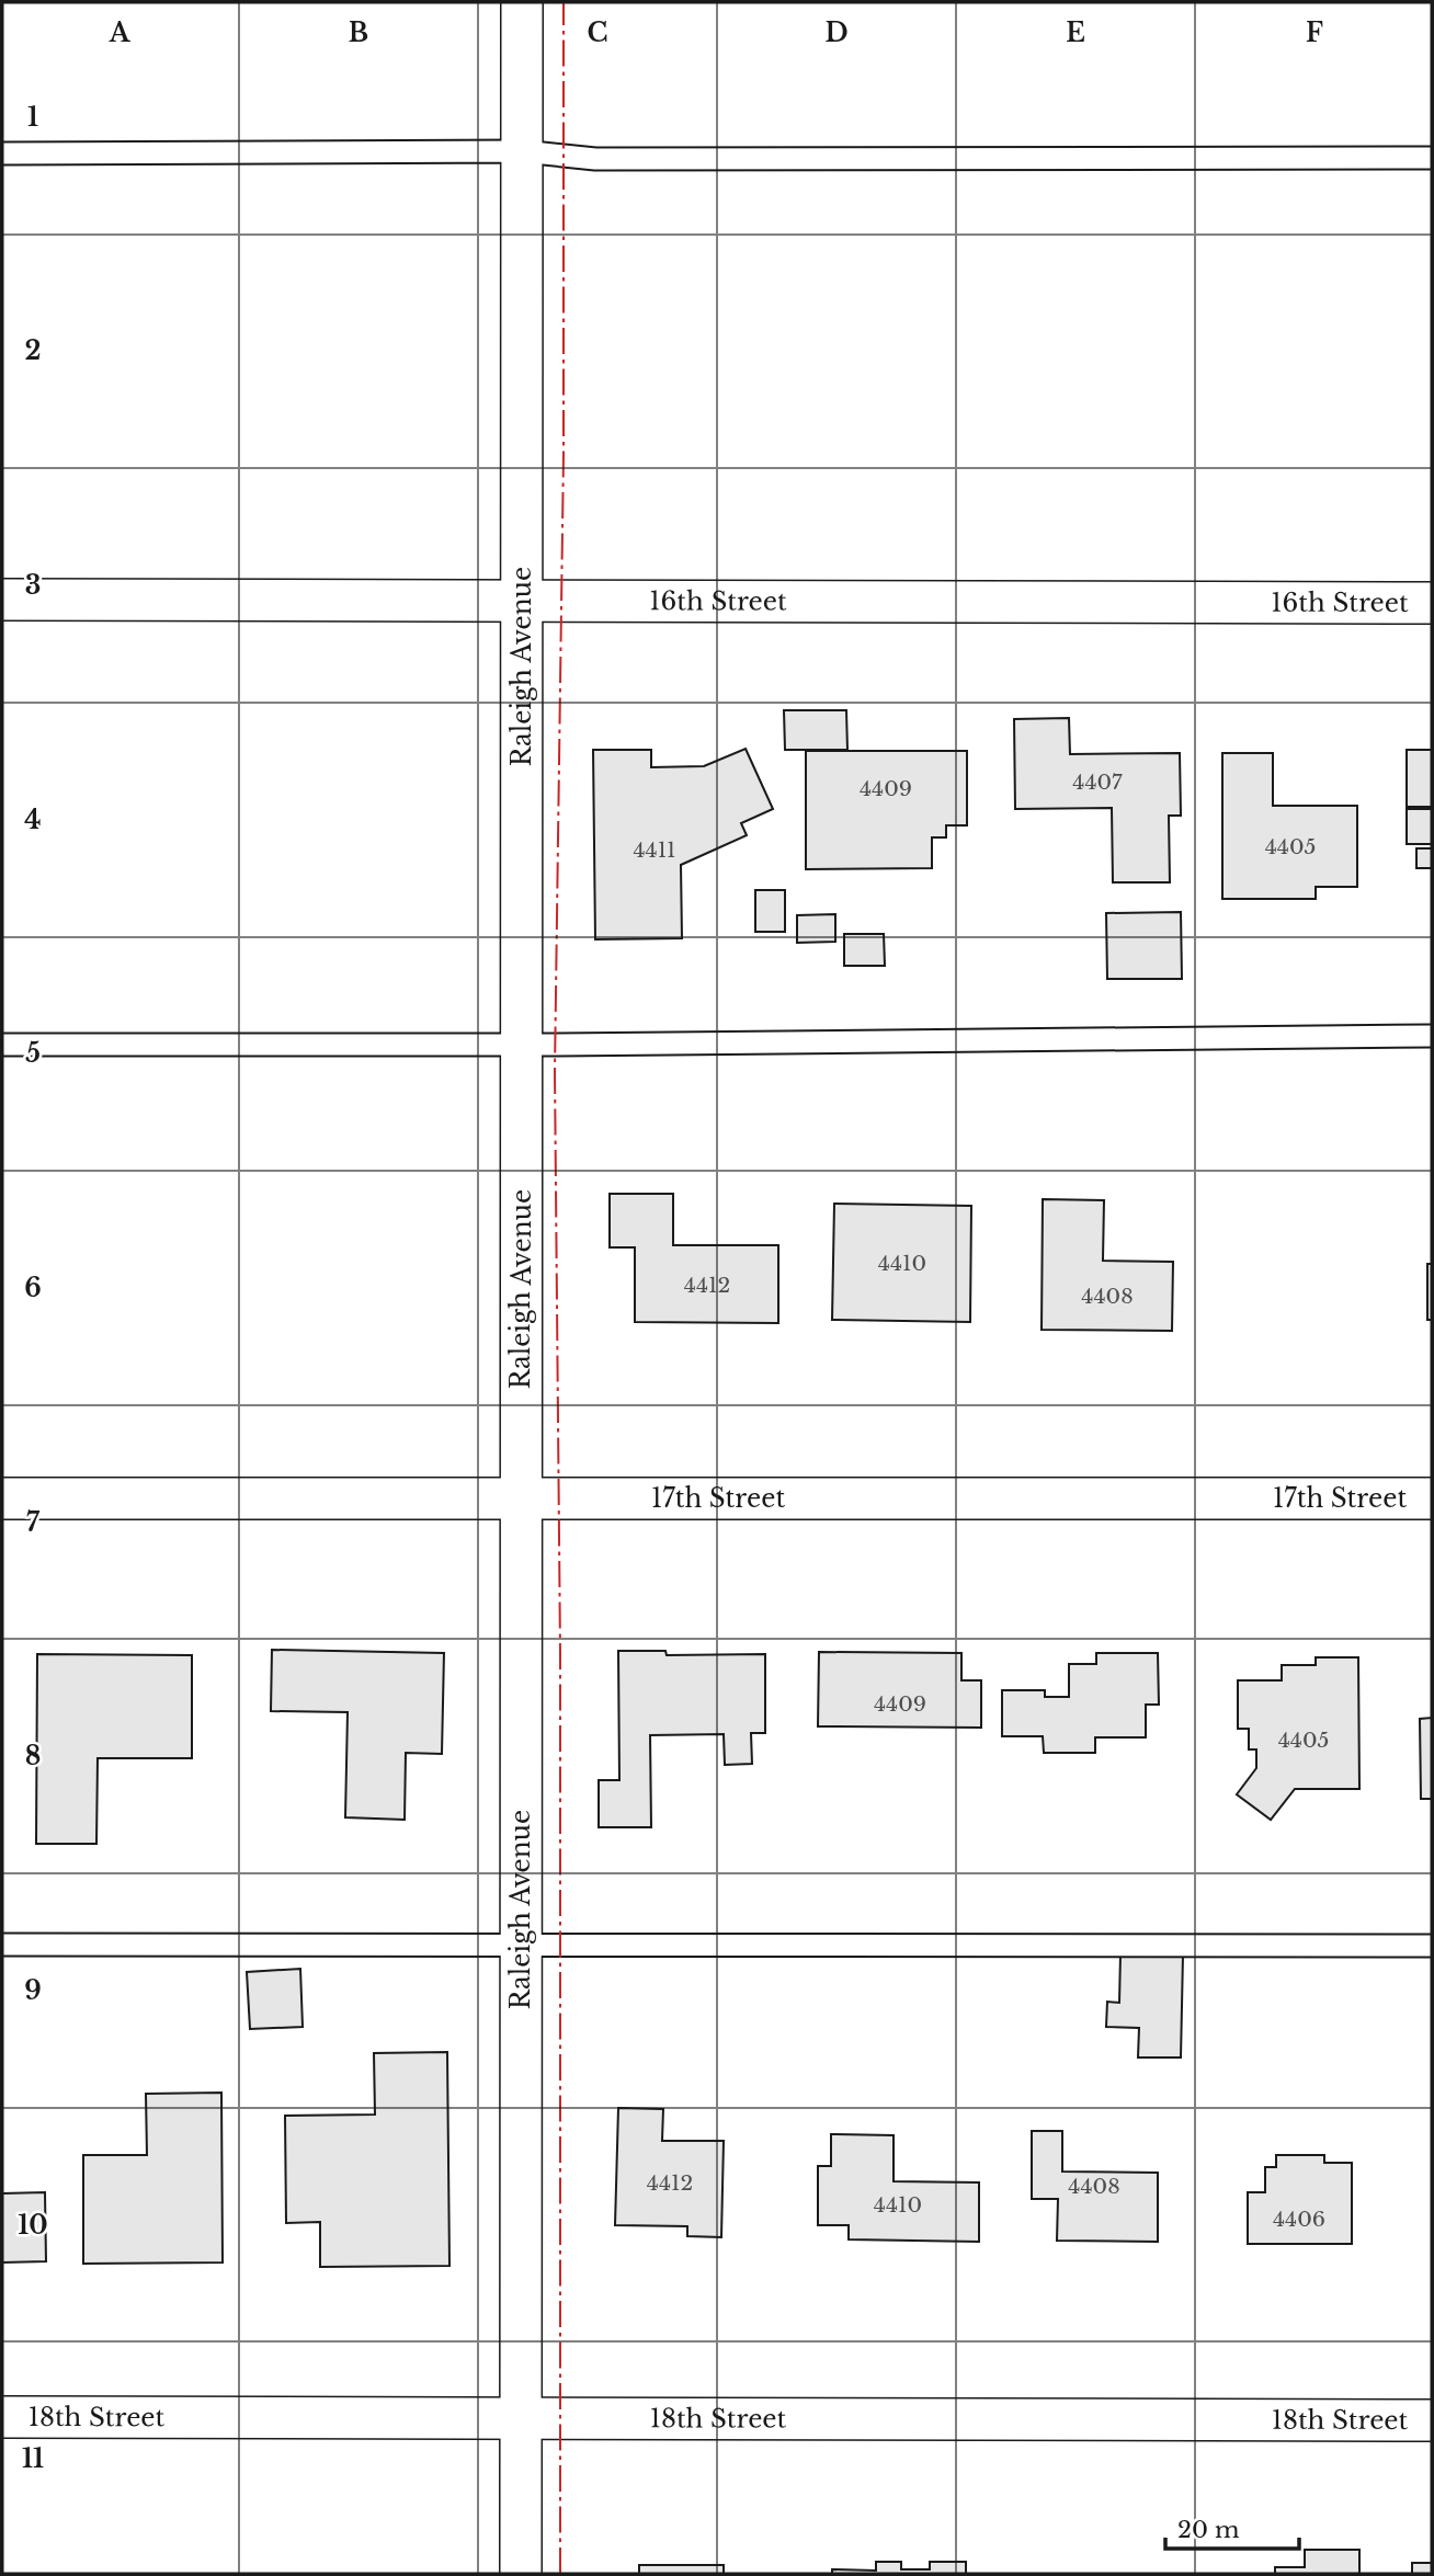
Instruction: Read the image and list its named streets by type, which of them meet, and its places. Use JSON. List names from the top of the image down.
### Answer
{
  "streets": {
    "street": [
      "16th Street",
      "Raleigh Avenue",
      "17th Street",
      "18th Street"
    ]
  },
  "crossings": [
    ["16th Street", "Raleigh Avenue"],
    ["Raleigh Avenue", "17th Street"],
    ["Raleigh Avenue", "18th Street"]
  ],
  "house_numbers": [
    "4407",
    "4409",
    "4405",
    "4411",
    "4410",
    "4412",
    "4408",
    "4409",
    "4405",
    "4412",
    "4408",
    "4410",
    "4406"
  ],
  "scale_bar": "20 m",
  "grid": {
    "columns": [
      "A",
      "B",
      "C",
      "D",
      "E",
      "F"
    ],
    "rows": [
      "1",
      "2",
      "3",
      "4",
      "5",
      "6",
      "7",
      "8",
      "9",
      "10",
      "11"
    ]
  }
}
